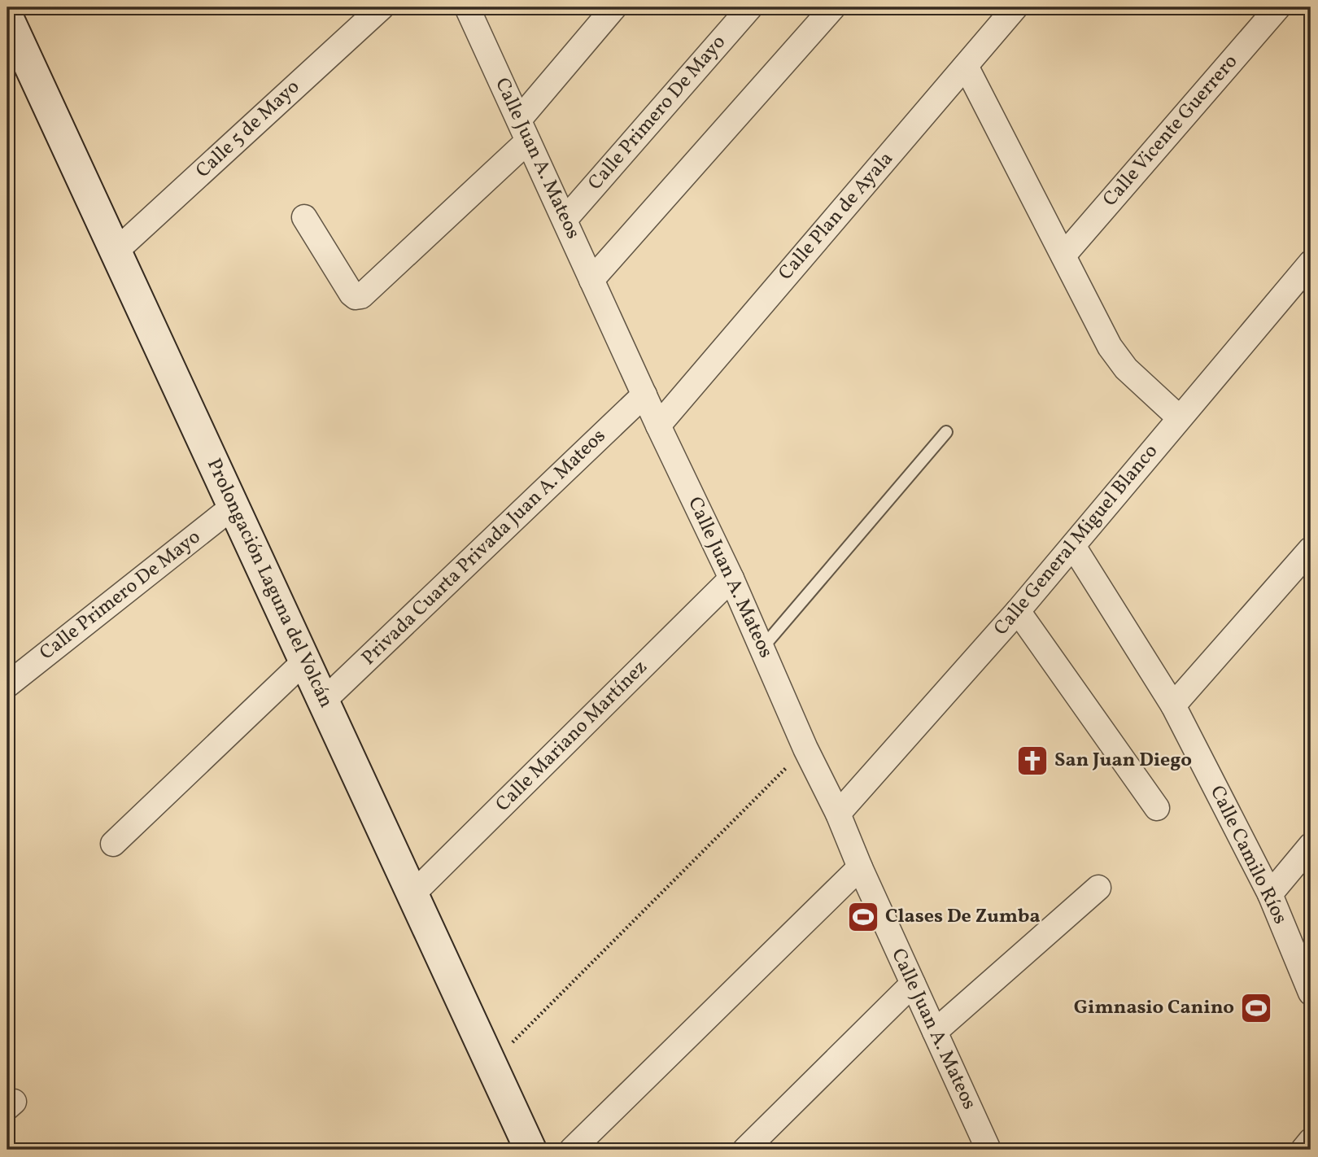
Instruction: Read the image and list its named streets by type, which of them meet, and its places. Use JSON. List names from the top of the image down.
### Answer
{
  "streets": {
    "street": [
      "Calle Primero De Mayo",
      "Calle 5 de Mayo",
      "Calle Vicente Guerrero",
      "Calle Juan A. Mateos",
      "Calle Plan de Ayala",
      "Calle General Miguel Blanco",
      "Privada Cuarta Privada Juan A. Mateos",
      "Prolongación Laguna del Volcán",
      "Calle Mariano Martínez",
      "Calle Camilo Ríos"
    ]
  },
  "crossings": [
    ["Calle Primero De Mayo", "Calle Juan A. Mateos"],
    ["Calle Primero De Mayo", "Prolongación Laguna del Volcán"],
    ["Calle 5 de Mayo", "Prolongación Laguna del Volcán"],
    ["Calle Juan A. Mateos", "Calle Plan de Ayala"],
    ["Calle Juan A. Mateos", "Calle General Miguel Blanco"],
    ["Calle Juan A. Mateos", "Privada Cuarta Privada Juan A. Mateos"],
    ["Calle Juan A. Mateos", "Calle Mariano Martínez"],
    ["Calle General Miguel Blanco", "Calle Camilo Ríos"],
    ["Privada Cuarta Privada Juan A. Mateos", "Prolongación Laguna del Volcán"],
    ["Prolongación Laguna del Volcán", "Calle Mariano Martínez"]
  ],
  "places": {
    "church": ["San Juan Diego"],
    "sports": ["Clases De Zumba", "Gimnasio Canino"]
  }
}
